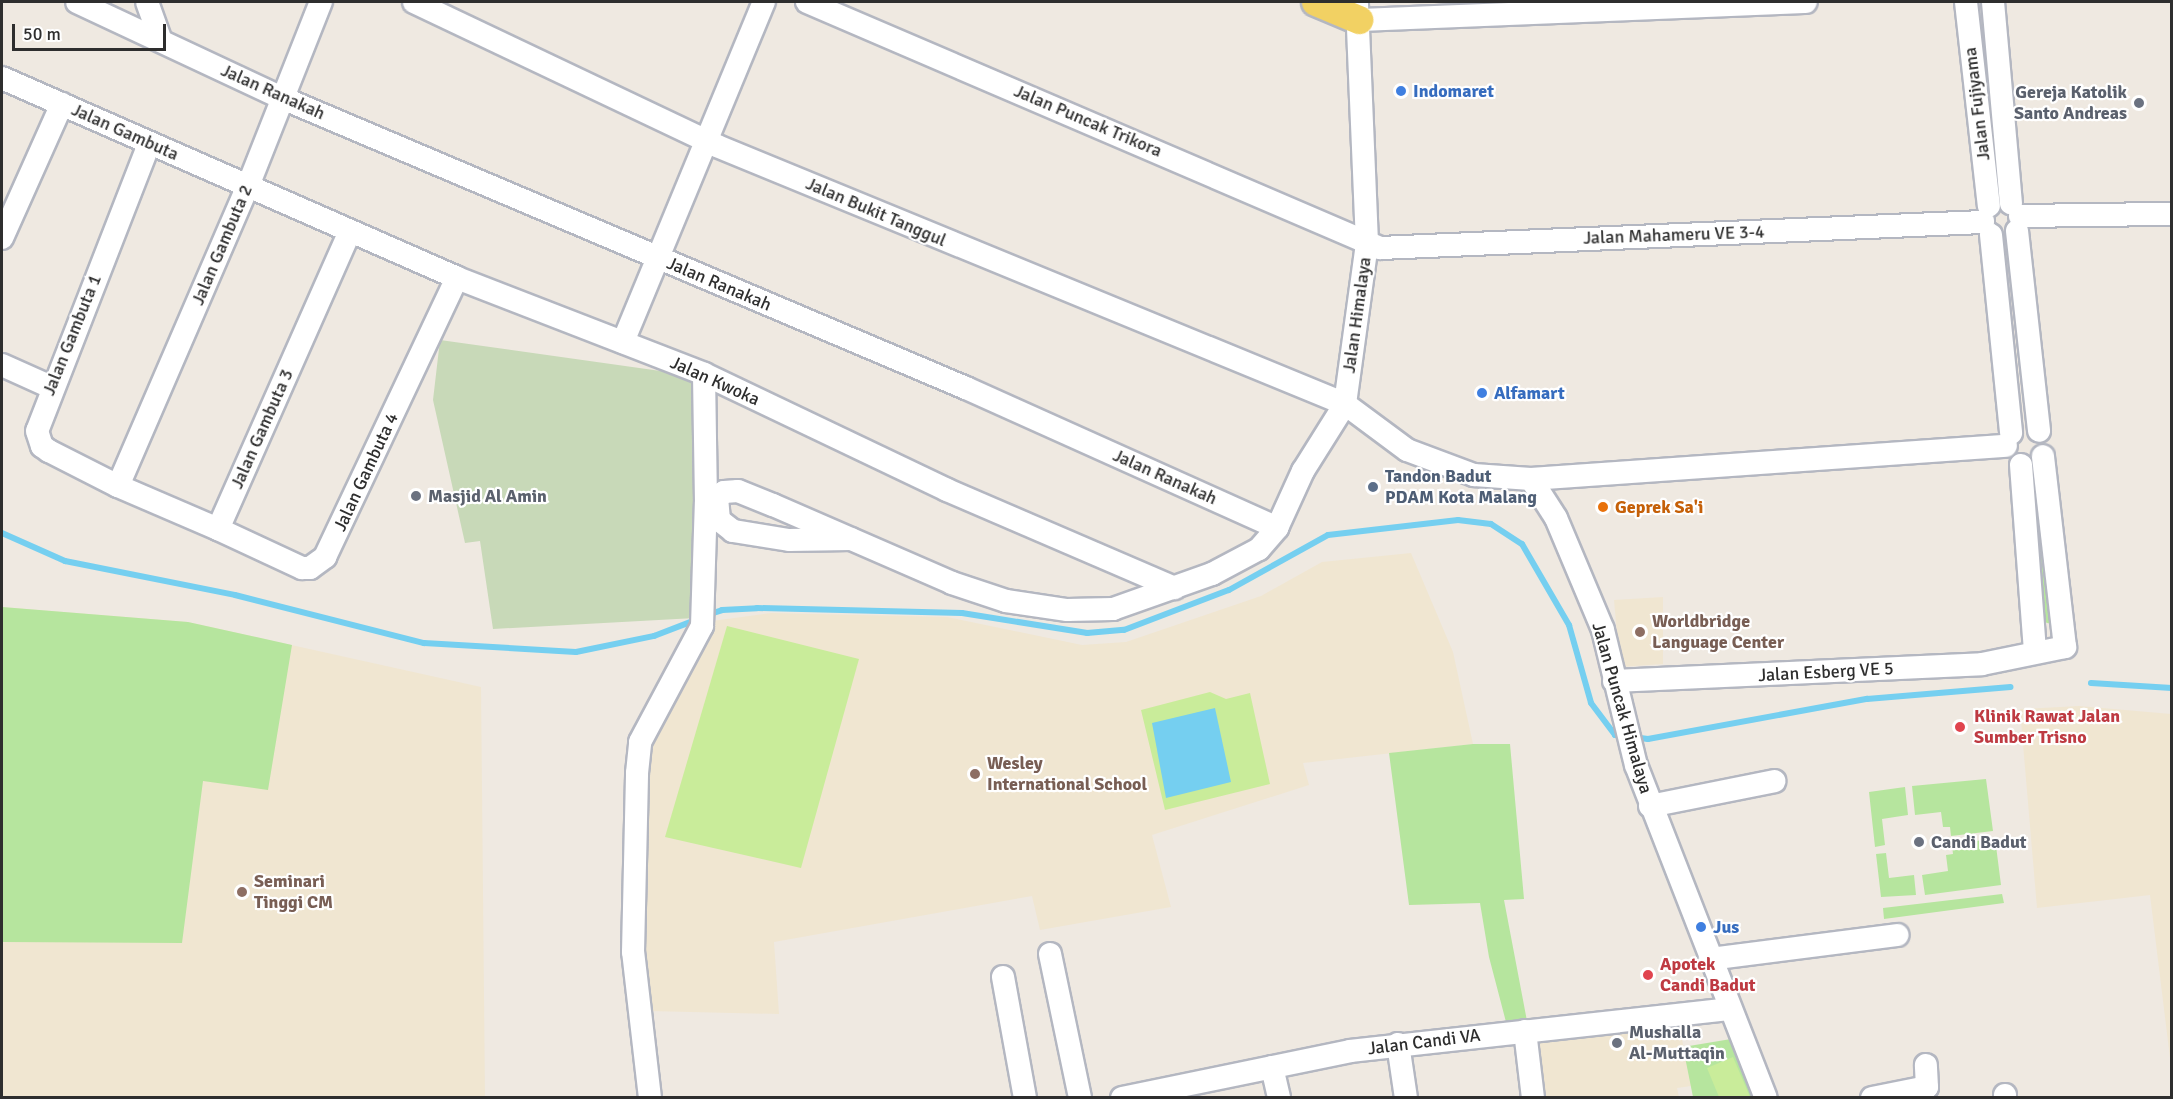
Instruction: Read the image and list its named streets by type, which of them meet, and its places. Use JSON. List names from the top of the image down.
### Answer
{
  "streets": {
    "street": [
      "Jalan Ranakah",
      "Jalan Fujiyama",
      "Jalan Puncak Trikora",
      "Jalan Gambuta",
      "Jalan Bukit Tanggul",
      "Jalan Mahameru VE 3-4",
      "Jalan Gambuta 2",
      "Jalan Himalaya",
      "Jalan Gambuta 1",
      "Jalan Kwoka",
      "Jalan Gambuta 3",
      "Jalan Gambuta 4",
      "Jalan Esberg VE 5",
      "Jalan Puncak Himalaya",
      "Jalan Candi VA"
    ]
  },
  "crossings": [
    ["Jalan Ranakah", "Jalan Gambuta 2"],
    ["Jalan Fujiyama", "Jalan Mahameru VE 3-4"],
    ["Jalan Fujiyama", "Jalan Esberg VE 5"],
    ["Jalan Puncak Trikora", "Jalan Mahameru VE 3-4"],
    ["Jalan Puncak Trikora", "Jalan Himalaya"],
    ["Jalan Gambuta", "Jalan Gambuta 2"],
    ["Jalan Gambuta", "Jalan Gambuta 1"],
    ["Jalan Gambuta", "Jalan Kwoka"],
    ["Jalan Bukit Tanggul", "Jalan Himalaya"],
    ["Jalan Mahameru VE 3-4", "Jalan Himalaya"],
    ["Jalan Gambuta 2", "Jalan Gambuta 1"],
    ["Jalan Gambuta 2", "Jalan Kwoka"],
    ["Jalan Kwoka", "Jalan Gambuta 3"],
    ["Jalan Kwoka", "Jalan Gambuta 4"],
    ["Jalan Gambuta 3", "Jalan Gambuta 4"],
    ["Jalan Esberg VE 5", "Jalan Puncak Himalaya"],
    ["Jalan Puncak Himalaya", "Jalan Candi VA"]
  ],
  "places": [
    "Indomaret",
    "Gereja Katolik Santo Andreas",
    "Alfamart",
    "Tandon Badut PDAM Kota Malang",
    "Masjid Al Amin",
    "Geprek Sa'i",
    "Worldbridge Language Center",
    "Klinik Rawat Jalan Sumber Trisno",
    "Wesley International School",
    "Candi Badut",
    "Seminari Tinggi CM",
    "Jus",
    "Apotek Candi Badut",
    "Mushalla Al-Muttaqin"
  ],
  "scale_bar": "50 m"
}
